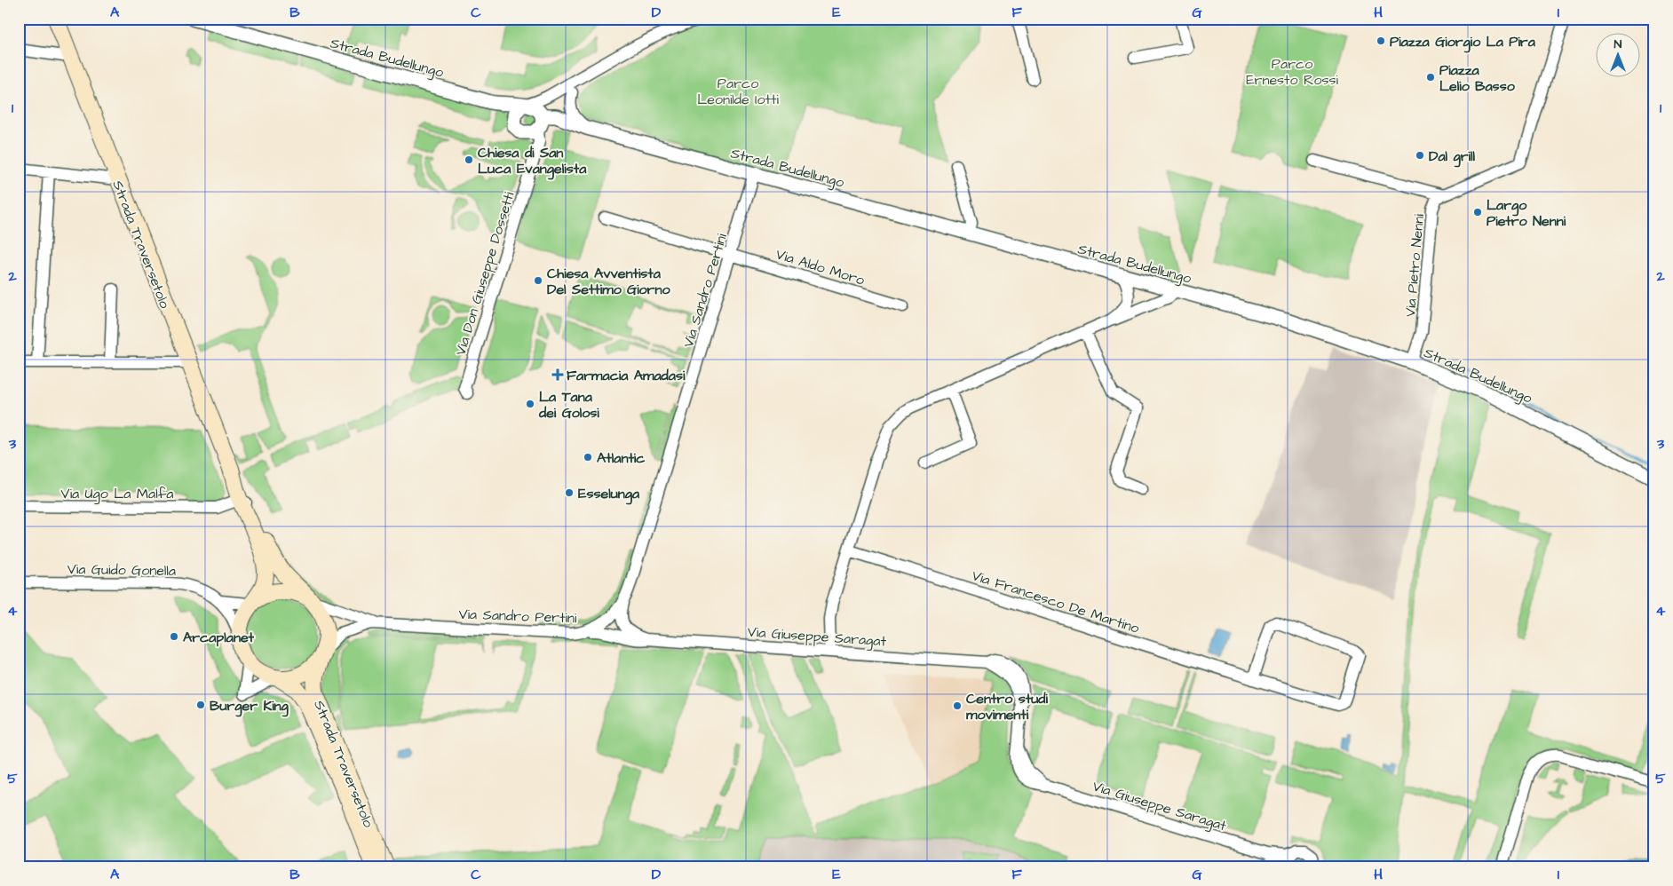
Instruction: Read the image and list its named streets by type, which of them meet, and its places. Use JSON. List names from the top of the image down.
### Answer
{
  "streets": {
    "main road": ["Strada Traversetolo"],
    "street": [
      "Strada Budellungo",
      "Via Pietro Nenni",
      "Via Aldo Moro",
      "Via Don Giuseppe Dossetti",
      "Via Sandro Pertini",
      "Via Ugo La Malfa",
      "Via Guido Gonella",
      "Via Francesco De Martino",
      "Via Giuseppe Saragat"
    ]
  },
  "crossings": [
    ["Strada Budellungo", "Via Pietro Nenni"],
    ["Strada Budellungo", "Via Don Giuseppe Dossetti"],
    ["Strada Budellungo", "Via Sandro Pertini"],
    ["Strada Traversetolo", "Via Sandro Pertini"],
    ["Strada Traversetolo", "Via Ugo La Malfa"],
    ["Strada Traversetolo", "Via Guido Gonella"],
    ["Via Aldo Moro", "Via Sandro Pertini"],
    ["Via Sandro Pertini", "Via Guido Gonella"],
    ["Via Sandro Pertini", "Via Giuseppe Saragat"]
  ],
  "parks": ["Parco Ernesto Rossi", "Parco Leonilde Iotti"],
  "places": {
    "other": [
      "Piazza Giorgio La Pira",
      "Piazza Lelio Basso",
      "Dal grill",
      "Chiesa di San Luca Evangelista",
      "Largo Pietro Nenni",
      "Chiesa Avventista Del Settimo Giorno",
      "La Tana dei Golosi",
      "Atlantic",
      "Esselunga",
      "Arcaplanet",
      "Burger King",
      "Centro studi movimenti"
    ],
    "health": ["Farmacia Amadasi"]
  },
  "north": "top",
  "grid": {
    "columns": [
      "A",
      "B",
      "C",
      "D",
      "E",
      "F",
      "G",
      "H",
      "I"
    ],
    "rows": [
      "1",
      "2",
      "3",
      "4",
      "5"
    ]
  }
}
